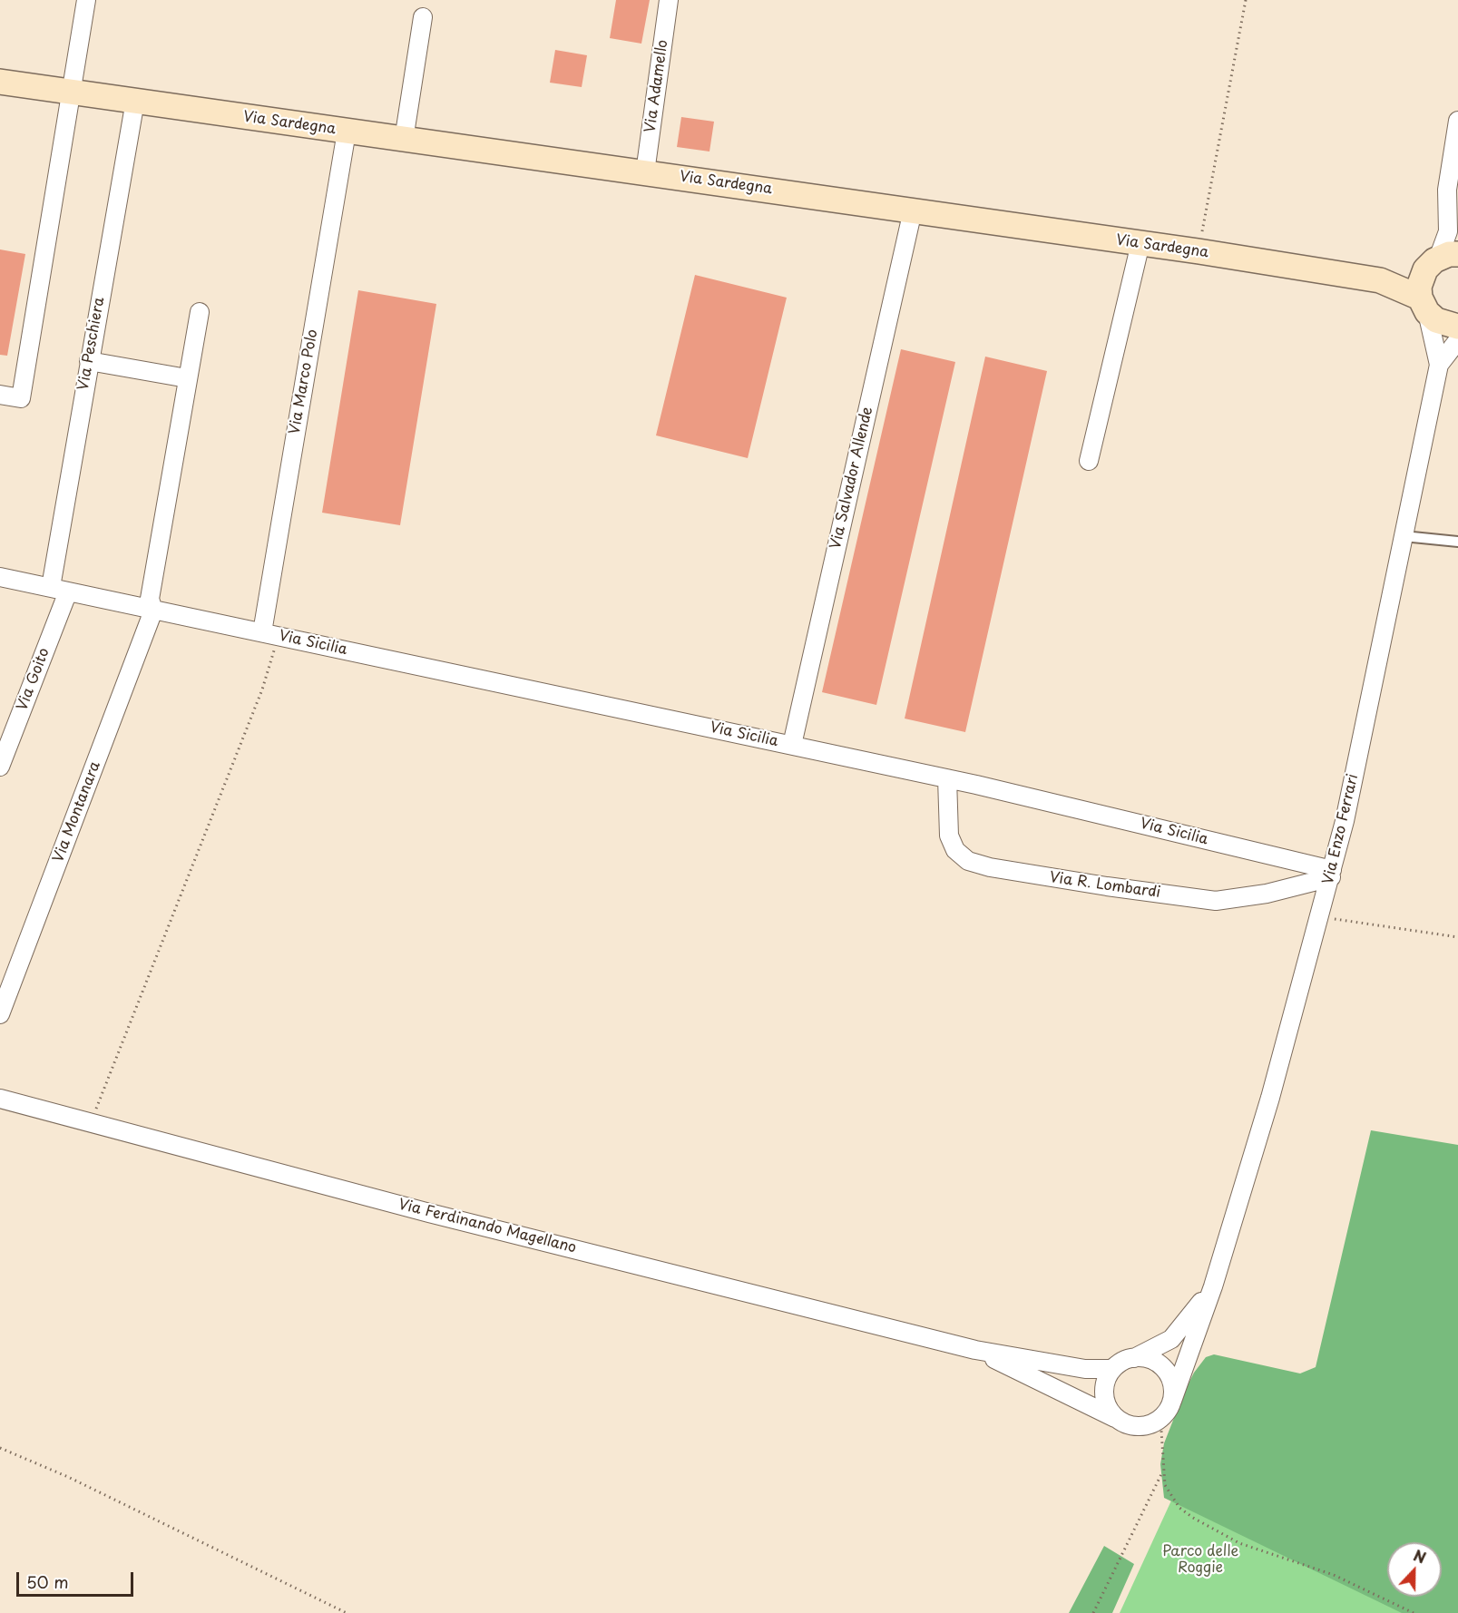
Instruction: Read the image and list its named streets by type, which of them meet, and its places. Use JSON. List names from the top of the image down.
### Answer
{
  "streets": {
    "street": [
      "Via Adamello",
      "Via Sardegna",
      "Via Peschiera",
      "Via Marco Polo",
      "Via Salvador Allende",
      "Via Sicilia",
      "Via Goito",
      "Via Montanara",
      "Via Enzo Ferrari",
      "Via R. Lombardi",
      "Via Ferdinando Magellano"
    ]
  },
  "crossings": [
    ["Via Adamello", "Via Sardegna"],
    ["Via Sardegna", "Via Peschiera"],
    ["Via Sardegna", "Via Marco Polo"],
    ["Via Sardegna", "Via Salvador Allende"],
    ["Via Sardegna", "Via Enzo Ferrari"],
    ["Via Peschiera", "Via Sicilia"],
    ["Via Marco Polo", "Via Sicilia"],
    ["Via Salvador Allende", "Via Sicilia"],
    ["Via Sicilia", "Via Goito"],
    ["Via Sicilia", "Via Montanara"],
    ["Via Sicilia", "Via Enzo Ferrari"],
    ["Via Sicilia", "Via R. Lombardi"],
    ["Via Enzo Ferrari", "Via R. Lombardi"],
    ["Via Enzo Ferrari", "Via Ferdinando Magellano"]
  ],
  "parks": ["Parco delle Roggie"],
  "scale_bar": "50 m",
  "north": "top"
}
